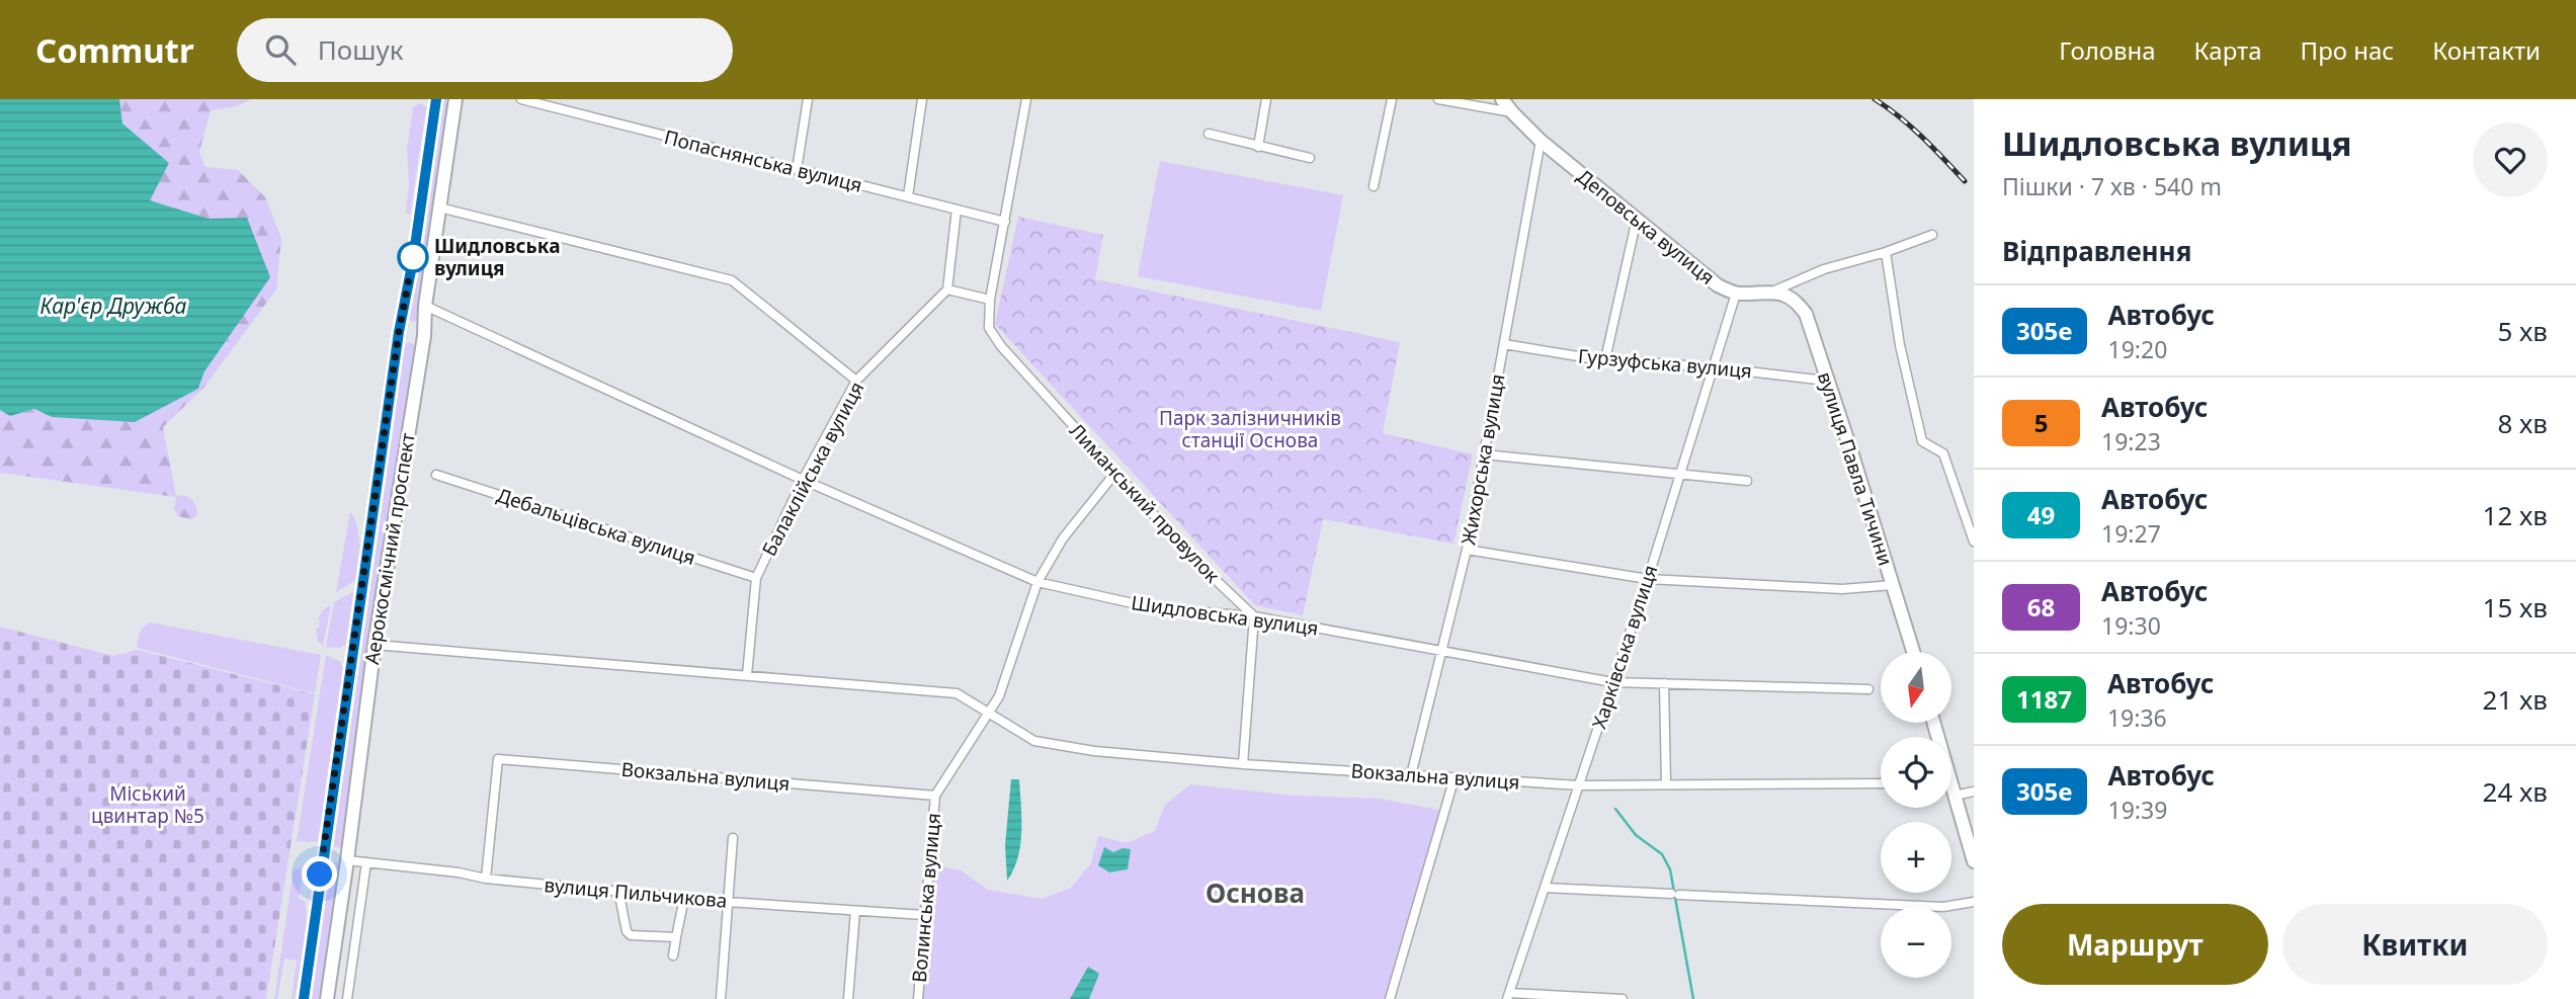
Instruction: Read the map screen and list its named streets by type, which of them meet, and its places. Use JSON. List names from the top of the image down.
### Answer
{
  "streets": {
    "main road": ["Деповська вулиця", "вулиця Павла Тичини", "Аерокосмічний проспект"],
    "street": [
      "Попаснянська вулиця",
      "Гурзуфська вулиця",
      "Жихорська вулиця",
      "Балаклійська вулиця",
      "Лиманський провулок",
      "Дебальцівська вулиця",
      "Шидловська вулиця",
      "Харківська вулиця",
      "Вокзальна вулиця",
      "вулиця Пильчикова",
      "Волинська вулиця"
    ]
  },
  "crossings": [
    ["Попаснянська вулиця", "Лиманський провулок"],
    ["Деповська вулиця", "Жихорська вулиця"],
    ["Деповська вулиця", "вулиця Павла Тичини"],
    ["Деповська вулиця", "Харківська вулиця"],
    ["Гурзуфська вулиця", "Жихорська вулиця"],
    ["Гурзуфська вулиця", "вулиця Павла Тичини"],
    ["Гурзуфська вулиця", "Харківська вулиця"],
    ["Жихорська вулиця", "Шидловська вулиця"],
    ["Жихорська вулиця", "Вокзальна вулиця"],
    ["Балаклійська вулиця", "Дебальцівська вулиця"],
    ["Балаклійська вулиця", "Шидловська вулиця"],
    ["Балаклійська вулиця", "Вокзальна вулиця"],
    ["Лиманський провулок", "Шидловська вулиця"],
    ["Аерокосмічний проспект", "Шидловська вулиця"],
    ["Аерокосмічний проспект", "Вокзальна вулиця"],
    ["Аерокосмічний проспект", "вулиця Пильчикова"],
    ["Шидловська вулиця", "Харківська вулиця"],
    ["Харківська вулиця", "Вокзальна вулиця"],
    ["Вокзальна вулиця", "вулиця Пильчикова"],
    ["Вокзальна вулиця", "Волинська вулиця"],
    ["вулиця Пильчикова", "Волинська вулиця"]
  ],
  "districts": ["Основа"],
  "water": ["Кар'єр Дружба"],
  "parks": ["Парк залізничників станції Основа", "Міський цвинтар №5"],
  "places": ["Шидловська вулиця"],
  "lines": ["bus line 305e"],
  "north": "bottom",
  "page": {
    "header": "Commutr",
    "search": "Пошук",
    "nav": [
      "Головна",
      "Карта",
      "Про нас",
      "Контакти"
    ],
    "heading": [
      ["Шидловська вулиця", "Пішки · 7 хв · 540 m"],
      "Відправлення"
    ],
    "list": [
      {
        "mark": "305e",
        "name": "Автобус",
        "note": "19:20",
        "value": "5 хв"
      },
      {
        "mark": "5",
        "name": "Автобус",
        "note": "19:23",
        "value": "8 хв"
      },
      {
        "mark": "49",
        "name": "Автобус",
        "note": "19:27",
        "value": "12 хв"
      },
      {
        "mark": "68",
        "name": "Автобус",
        "note": "19:30",
        "value": "15 хв"
      },
      {
        "mark": "1187",
        "name": "Автобус",
        "note": "19:36",
        "value": "21 хв"
      },
      {
        "mark": "305e",
        "name": "Автобус",
        "note": "19:39",
        "value": "24 хв"
      }
    ],
    "map_buttons": ["+", "−"],
    "buttons": ["Маршрут", "Квитки"]
  }
}
